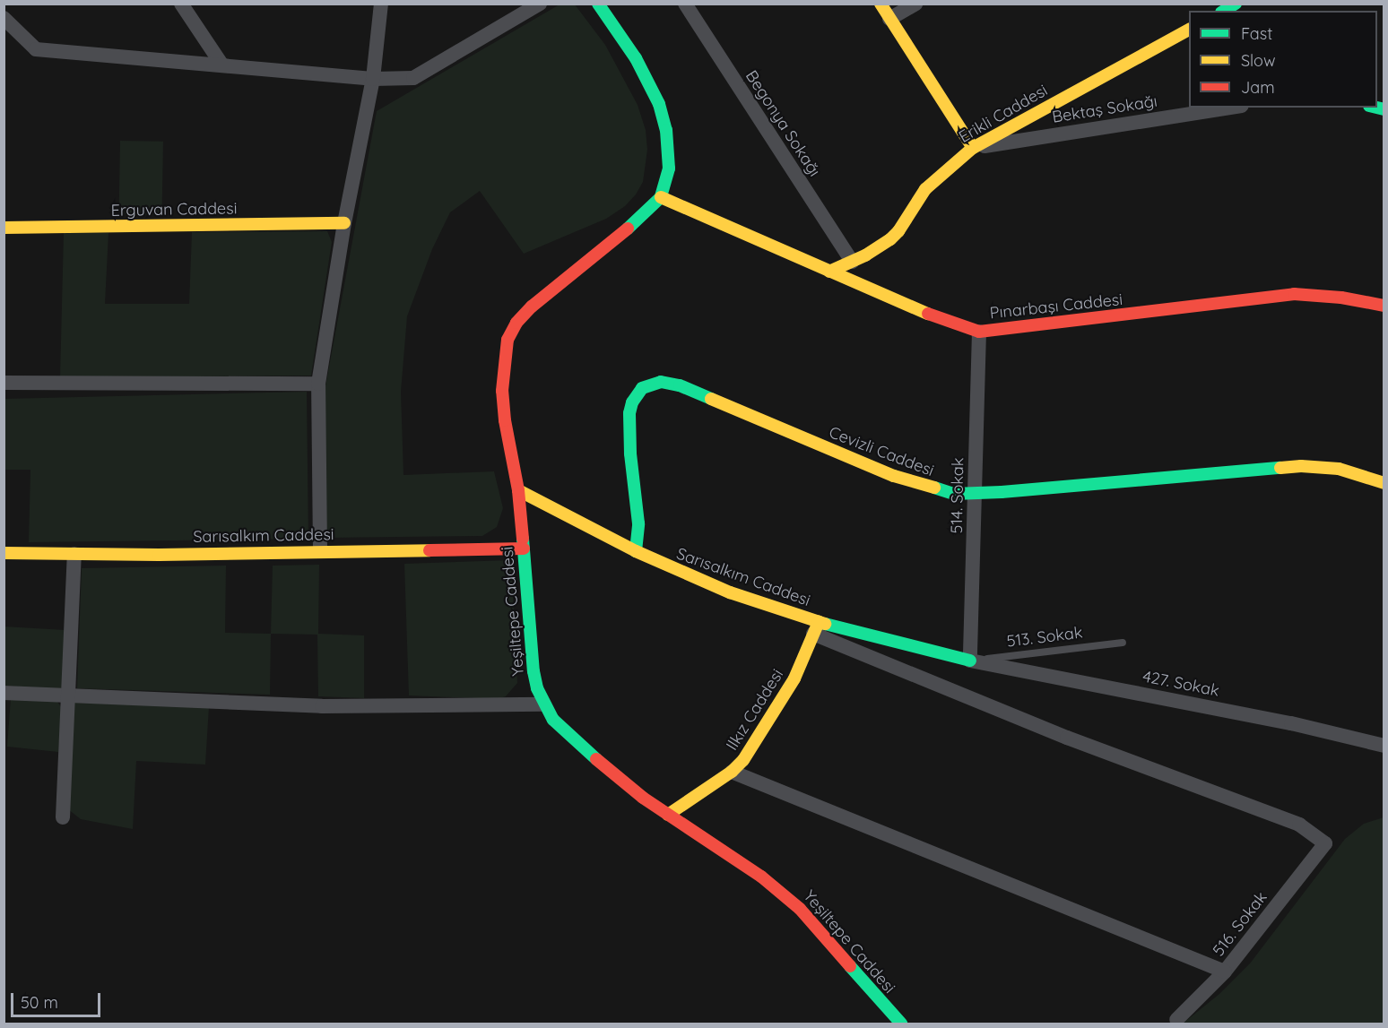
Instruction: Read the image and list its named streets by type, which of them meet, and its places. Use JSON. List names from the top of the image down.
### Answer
{
  "streets": {
    "street": [
      "Bektaş Sokağı",
      "Erikli Caddesi",
      "Begonya Sokağı",
      "Erguvan Caddesi",
      "Pınarbaşı Caddesi",
      "Cevizli Caddesi",
      "514. Sokak",
      "Sarısalkım Caddesi",
      "Yeşiltepe Caddesi",
      "427. Sokak",
      "Ilkız Caddesi",
      "516. Sokak"
    ],
    "lane": ["513. Sokak"]
  },
  "crossings": [
    ["Bektaş Sokağı", "Erikli Caddesi"],
    ["Erikli Caddesi", "Begonya Sokağı"],
    ["Erikli Caddesi", "Pınarbaşı Caddesi"],
    ["Pınarbaşı Caddesi", "514. Sokak"],
    ["Pınarbaşı Caddesi", "Yeşiltepe Caddesi"],
    ["Cevizli Caddesi", "514. Sokak"],
    ["Cevizli Caddesi", "Sarısalkım Caddesi"],
    ["514. Sokak", "Sarısalkım Caddesi"],
    ["514. Sokak", "513. Sokak"],
    ["514. Sokak", "427. Sokak"],
    ["Sarısalkım Caddesi", "Yeşiltepe Caddesi"],
    ["Sarısalkım Caddesi", "513. Sokak"],
    ["Sarısalkım Caddesi", "427. Sokak"],
    ["Sarısalkım Caddesi", "Ilkız Caddesi"],
    ["Sarısalkım Caddesi", "516. Sokak"],
    ["Yeşiltepe Caddesi", "Ilkız Caddesi"],
    ["513. Sokak", "427. Sokak"],
    ["Ilkız Caddesi", "516. Sokak"]
  ],
  "legend": ["Fast", "Slow", "Jam"],
  "scale_bar": "50 m"
}
